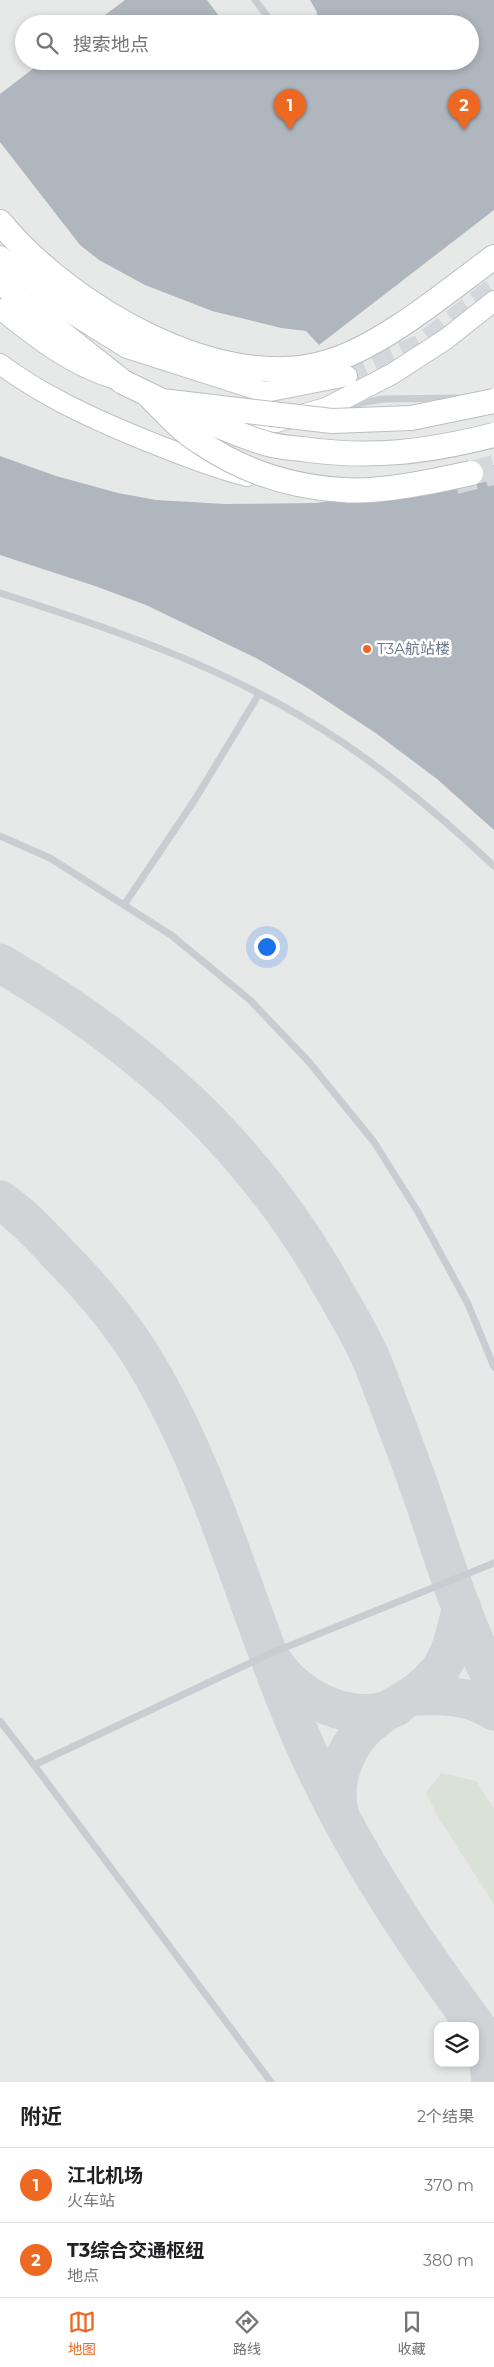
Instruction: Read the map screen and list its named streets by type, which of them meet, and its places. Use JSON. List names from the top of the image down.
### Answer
{
  "places": ["T3A航站楼"],
  "page": {
    "search": "搜索地点",
    "pins": ["1", "2"],
    "heading": ["附近", "2个结果"],
    "list": [
      {
        "mark": "1",
        "name": "江北机场",
        "note": "火车站",
        "value": "370 m"
      },
      {
        "mark": "2",
        "name": "T3综合交通枢纽",
        "note": "地点",
        "value": "380 m"
      }
    ],
    "nav": ["地图", "路线", "收藏"]
  }
}
